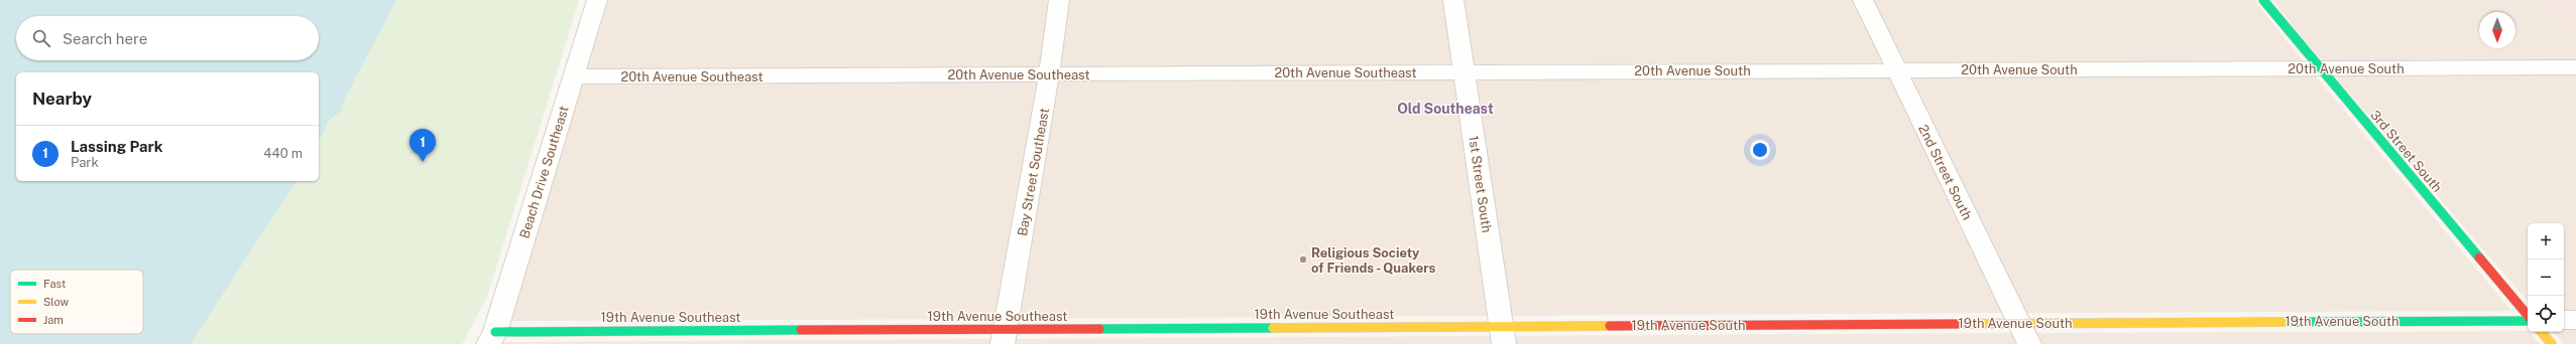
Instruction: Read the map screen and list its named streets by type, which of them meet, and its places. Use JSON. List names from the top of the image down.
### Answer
{
  "streets": {
    "street": [
      "20th Avenue South",
      "20th Avenue Southeast",
      "3rd Street South",
      "Beach Drive Southeast",
      "Bay Street Southeast",
      "2nd Street South",
      "1st Street South",
      "19th Avenue Southeast",
      "19th Avenue South"
    ]
  },
  "crossings": [
    ["20th Avenue South", "20th Avenue Southeast"],
    ["20th Avenue South", "3rd Street South"],
    ["20th Avenue South", "2nd Street South"],
    ["20th Avenue South", "1st Street South"],
    ["20th Avenue Southeast", "Beach Drive Southeast"],
    ["20th Avenue Southeast", "Bay Street Southeast"],
    ["20th Avenue Southeast", "1st Street South"],
    ["Beach Drive Southeast", "19th Avenue Southeast"],
    ["Bay Street Southeast", "19th Avenue Southeast"],
    ["2nd Street South", "19th Avenue South"],
    ["1st Street South", "19th Avenue Southeast"],
    ["1st Street South", "19th Avenue South"],
    ["19th Avenue Southeast", "19th Avenue South"]
  ],
  "districts": ["Old Southeast"],
  "places": ["Religious Society of Friends - Quakers"],
  "legend": ["Fast", "Slow", "Jam"],
  "north": "bottom",
  "page": {
    "search": "Search here",
    "heading": "Nearby",
    "list": [
      {
        "mark": "1",
        "name": "Lassing Park",
        "note": "Park",
        "value": "440 m"
      }
    ],
    "pins": "1",
    "map_buttons": ["+", "−"]
  }
}
